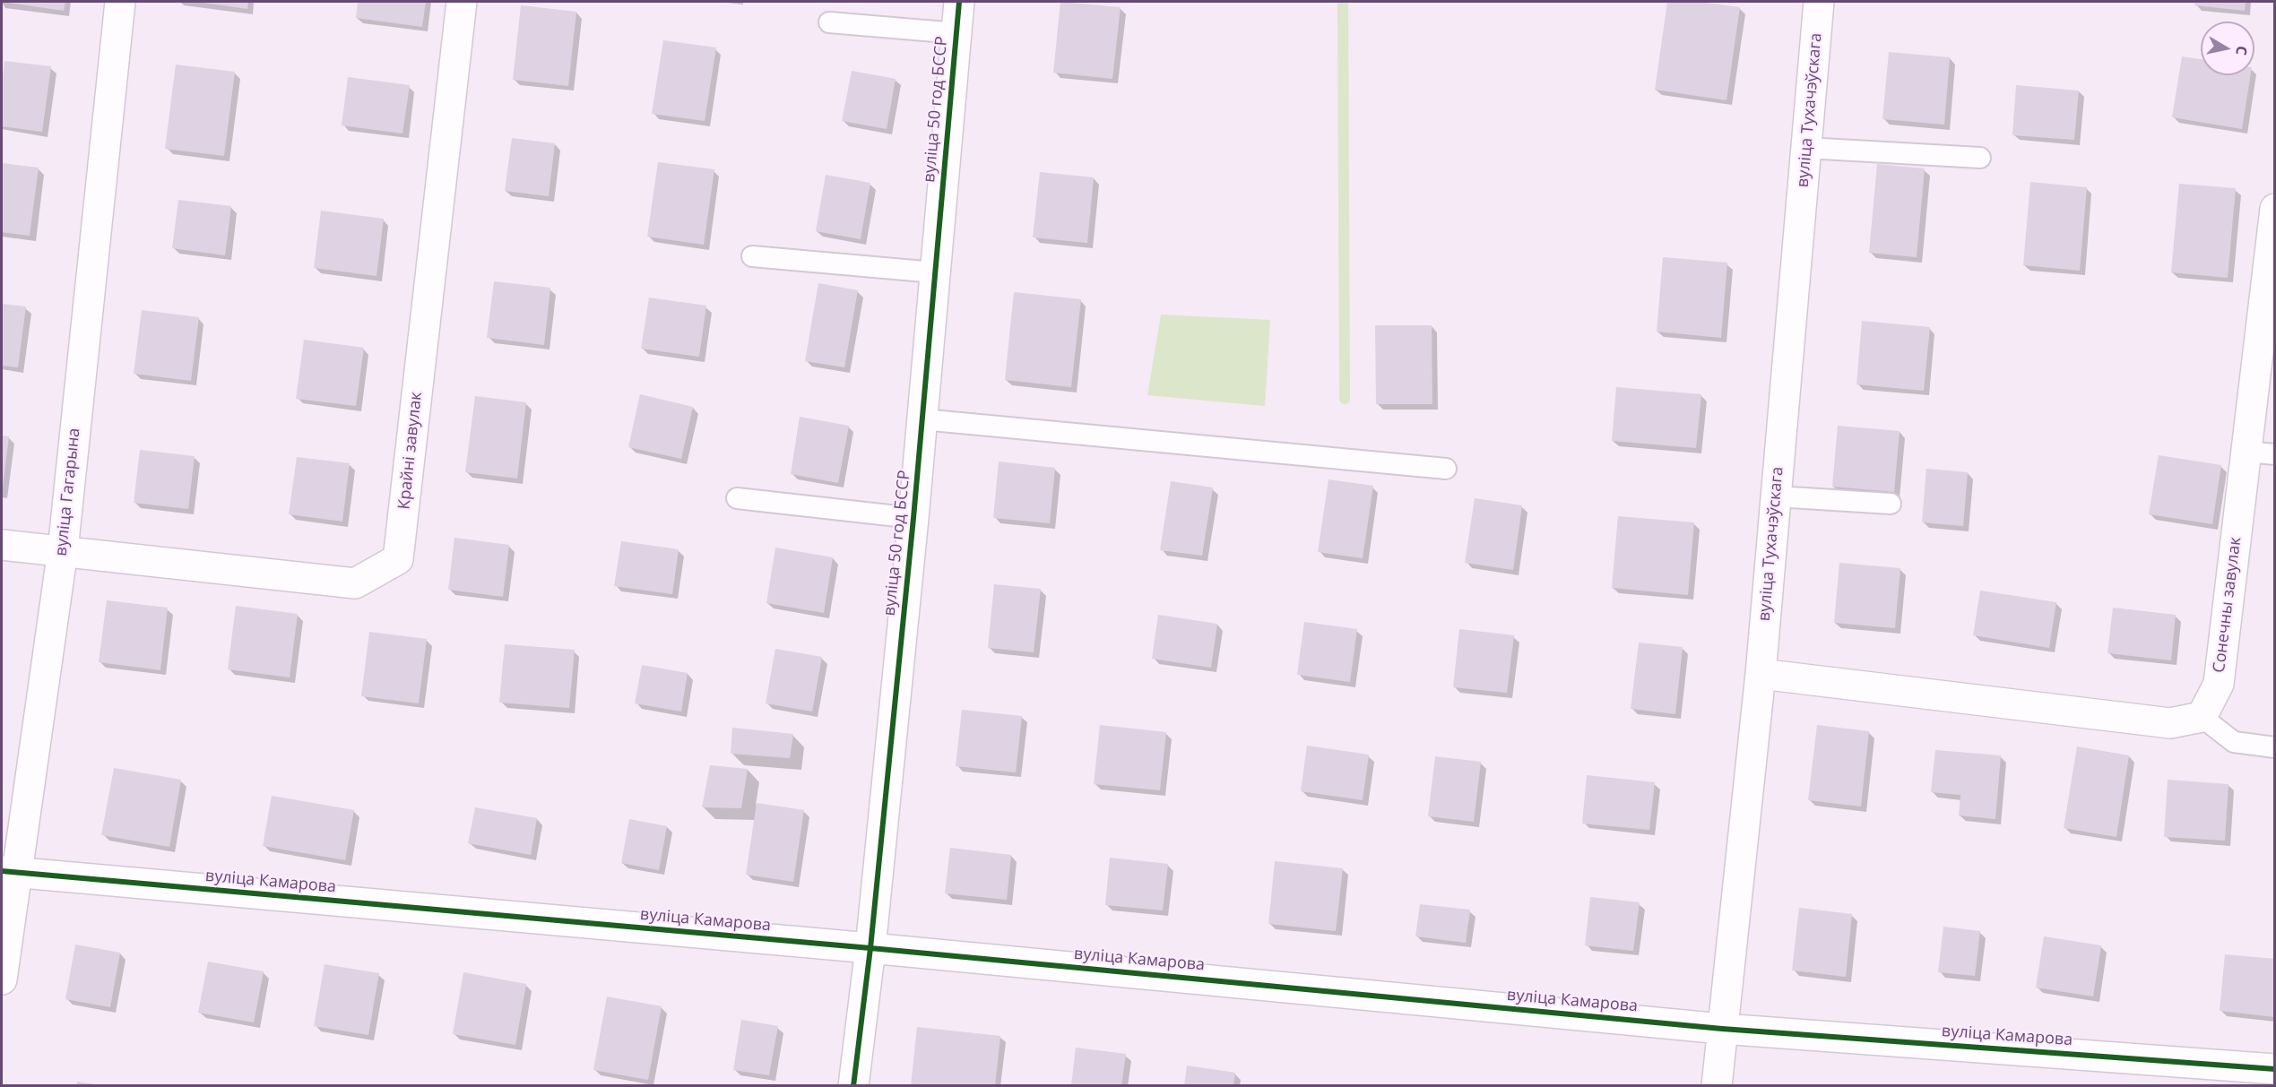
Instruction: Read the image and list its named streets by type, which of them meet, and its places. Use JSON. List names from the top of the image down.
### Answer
{
  "streets": {
    "street": [
      "вуліца 50 год БССР",
      "вуліца Тухачэўскага",
      "Крайні завулак",
      "вуліца Гагарына",
      "Сонечны завулак",
      "вуліца Камарова"
    ]
  },
  "crossings": [
    ["вуліца 50 год БССР", "вуліца Камарова"],
    ["вуліца Тухачэўскага", "вуліца Камарова"],
    ["Крайні завулак", "вуліца Гагарына"],
    ["вуліца Гагарына", "вуліца Камарова"]
  ],
  "north": "right"
}
